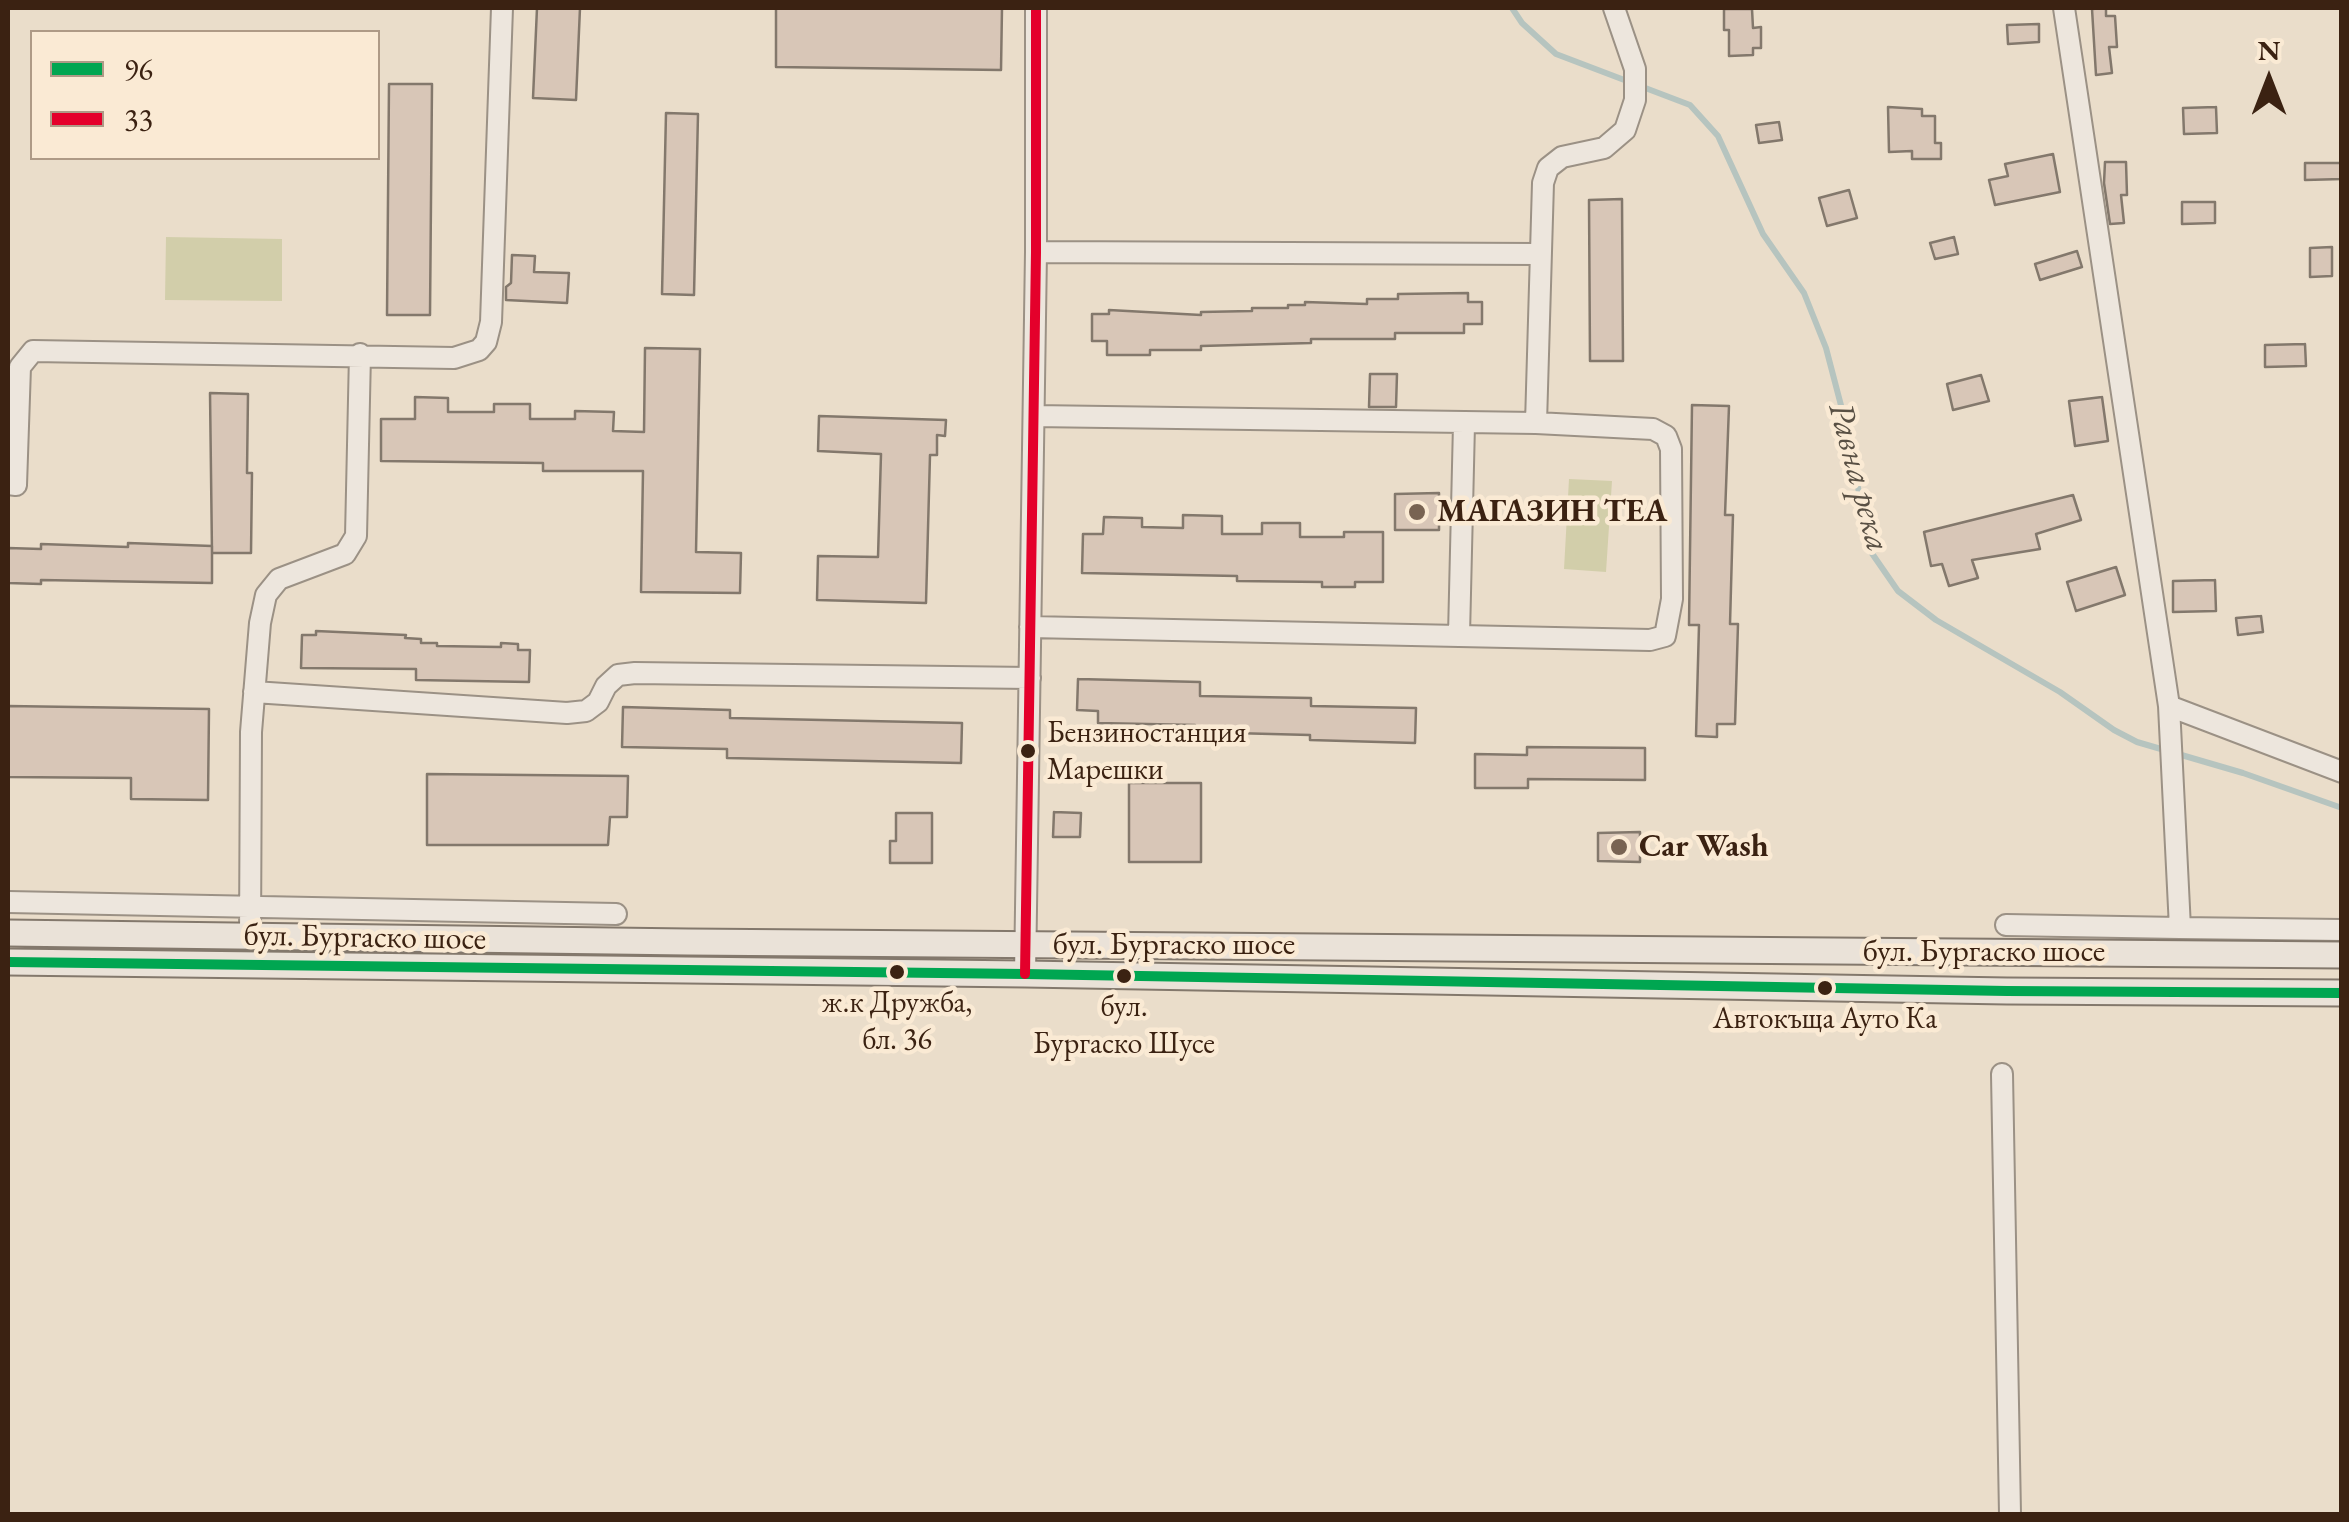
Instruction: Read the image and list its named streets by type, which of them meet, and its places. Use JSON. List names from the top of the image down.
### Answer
{
  "streets": {
    "main road": ["бул. Бургаско шосе"]
  },
  "water": ["Равна река"],
  "places": [
    "МАГАЗИН ТЕА",
    "Бензиностанция Марешки",
    "Car Wash",
    "ж.к Дружба, бл. 36",
    "бул. Бургаско Шусе",
    "Автокъща Ауто Ка"
  ],
  "lines": ["transit line 33", "transit line 96"],
  "legend": ["96", "33"],
  "north": "top"
}
